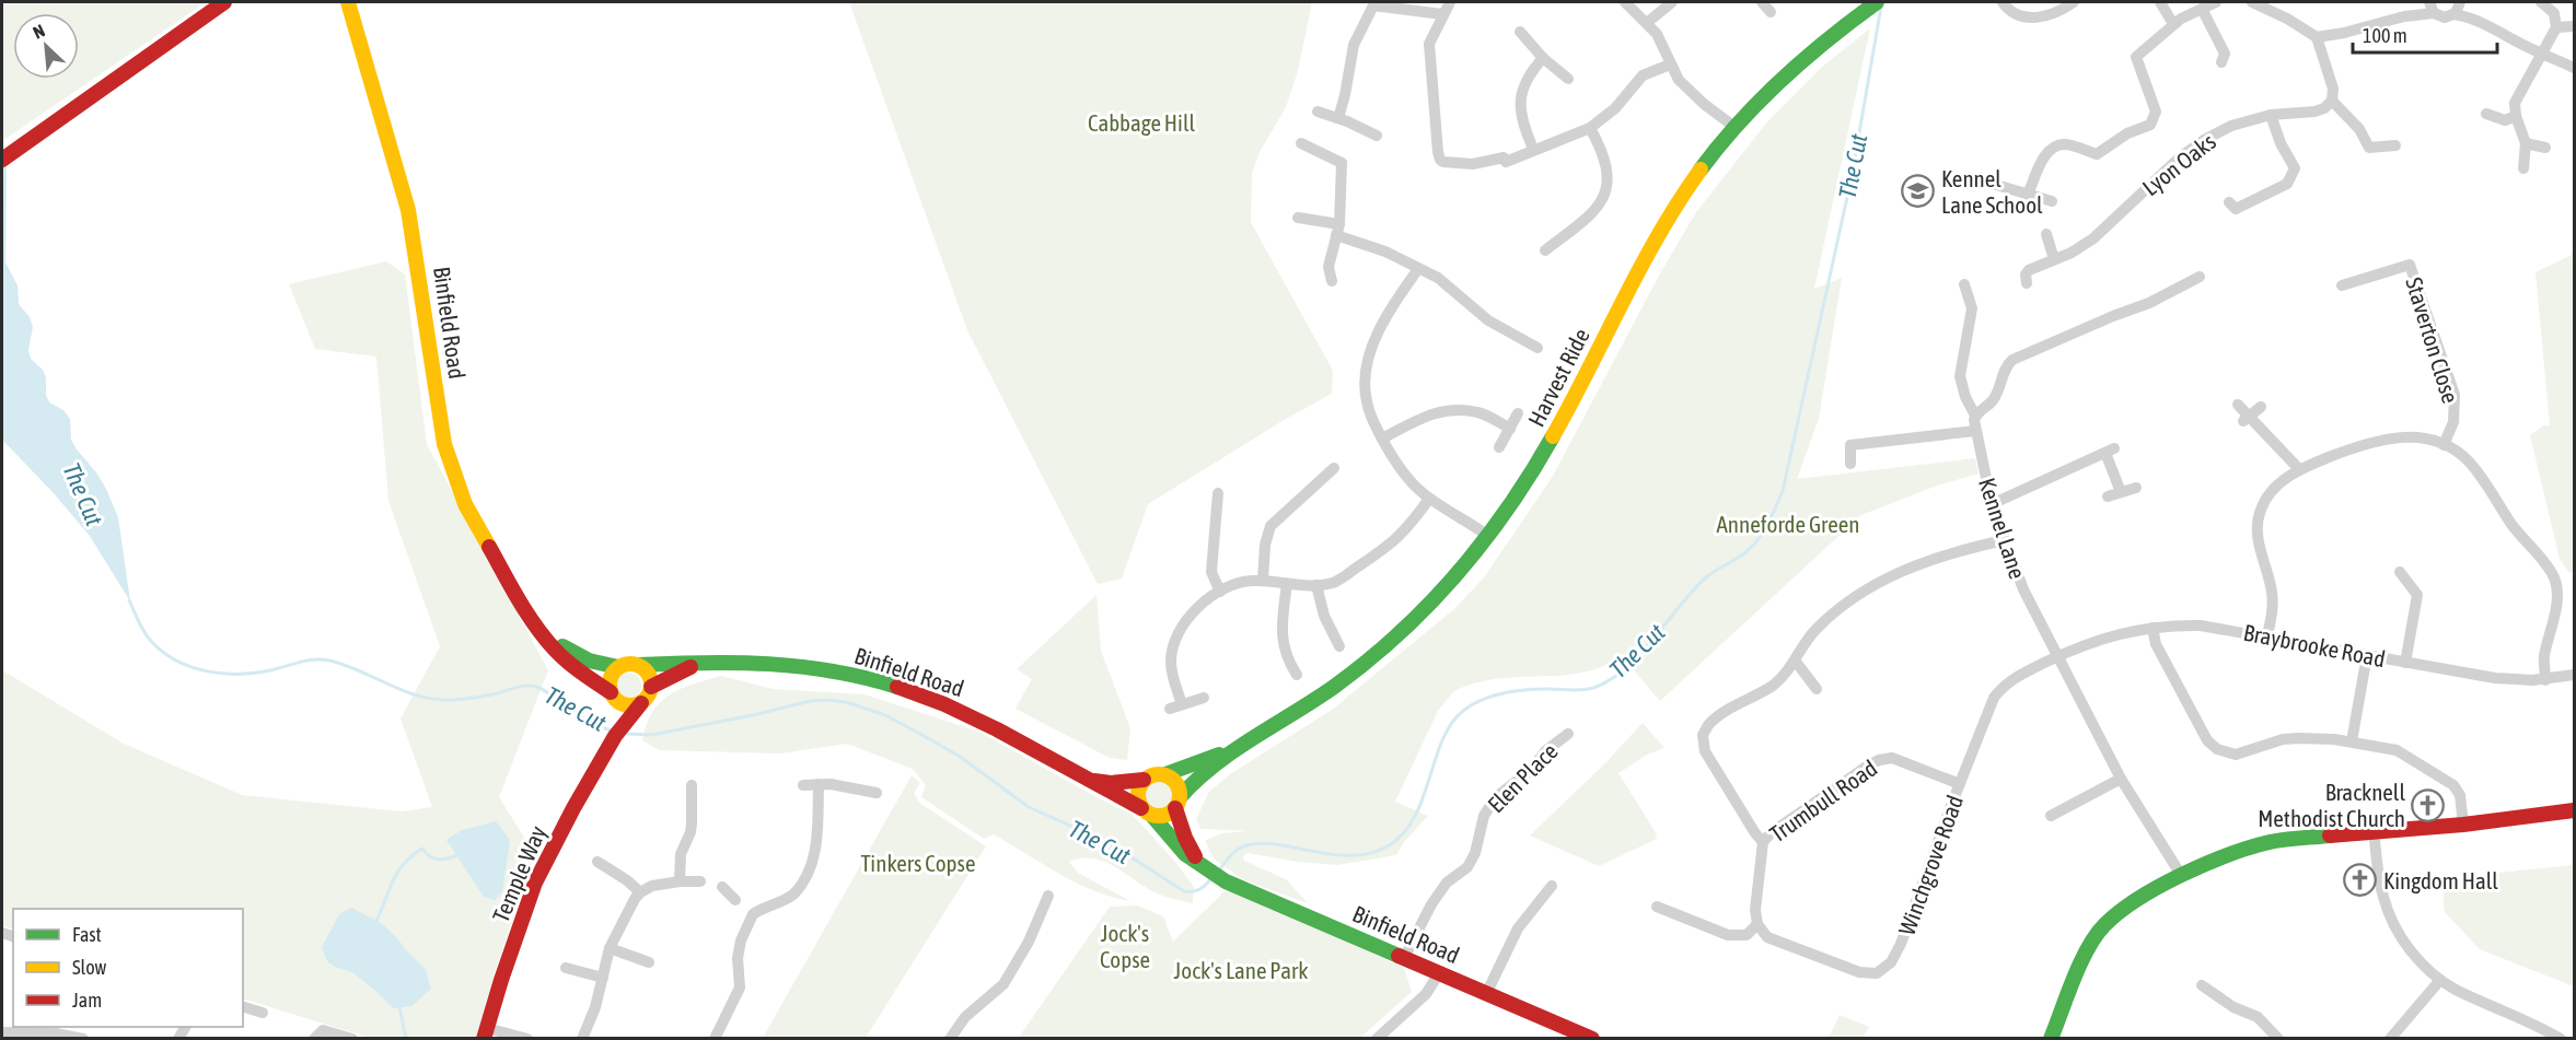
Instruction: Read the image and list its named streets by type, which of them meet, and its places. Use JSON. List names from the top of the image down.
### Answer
{
  "streets": {
    "main road": ["Binfield Road", "Harvest Ride", "Temple Way"],
    "street": [
      "Lyon Oaks",
      "Staverton Close",
      "Kennel Lane",
      "Braybrooke Road",
      "Elen Place",
      "Trumbull Road",
      "Winchgrove Road"
    ]
  },
  "crossings": [
    ["Binfield Road", "Harvest Ride"],
    ["Binfield Road", "Elen Place"],
    ["Binfield Road", "Temple Way"],
    ["Kennel Lane", "Braybrooke Road"],
    ["Kennel Lane", "Winchgrove Road"],
    ["Braybrooke Road", "Winchgrove Road"],
    ["Trumbull Road", "Winchgrove Road"]
  ],
  "water": ["The Cut"],
  "parks": [
    "Cabbage Hill",
    "Anneforde Green",
    "Tinkers Copse",
    "Jock's Copse",
    "Jock's Lane Park"
  ],
  "places": {
    "school or university": ["Kennel Lane School"],
    "church": ["Bracknell Methodist Church", "Kingdom Hall"]
  },
  "legend": ["Fast", "Slow", "Jam"],
  "scale_bar": "100 m",
  "north": "top left"
}
